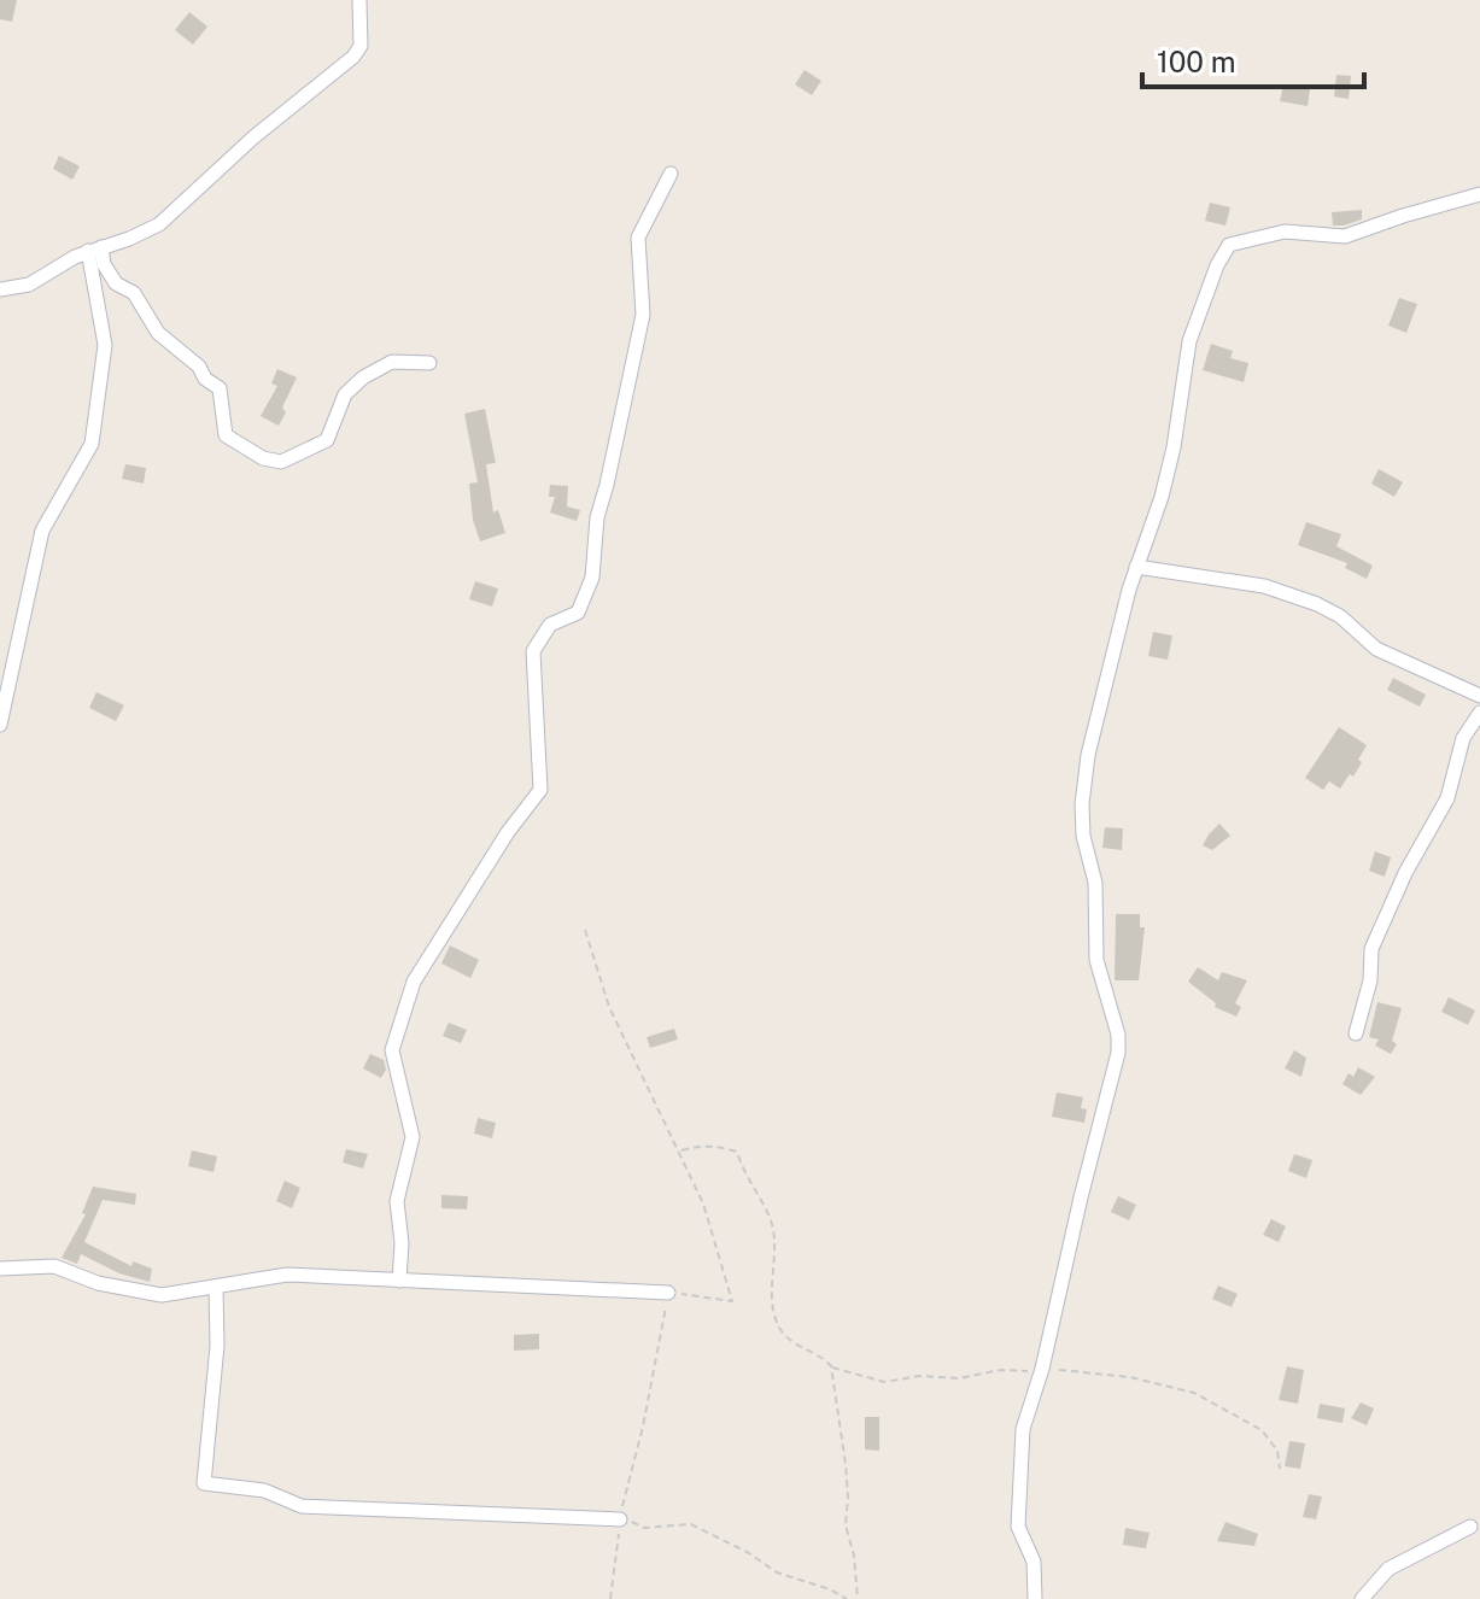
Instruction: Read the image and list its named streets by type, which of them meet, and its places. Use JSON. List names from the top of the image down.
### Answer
{
  "scale_bar": "100 m"
}
